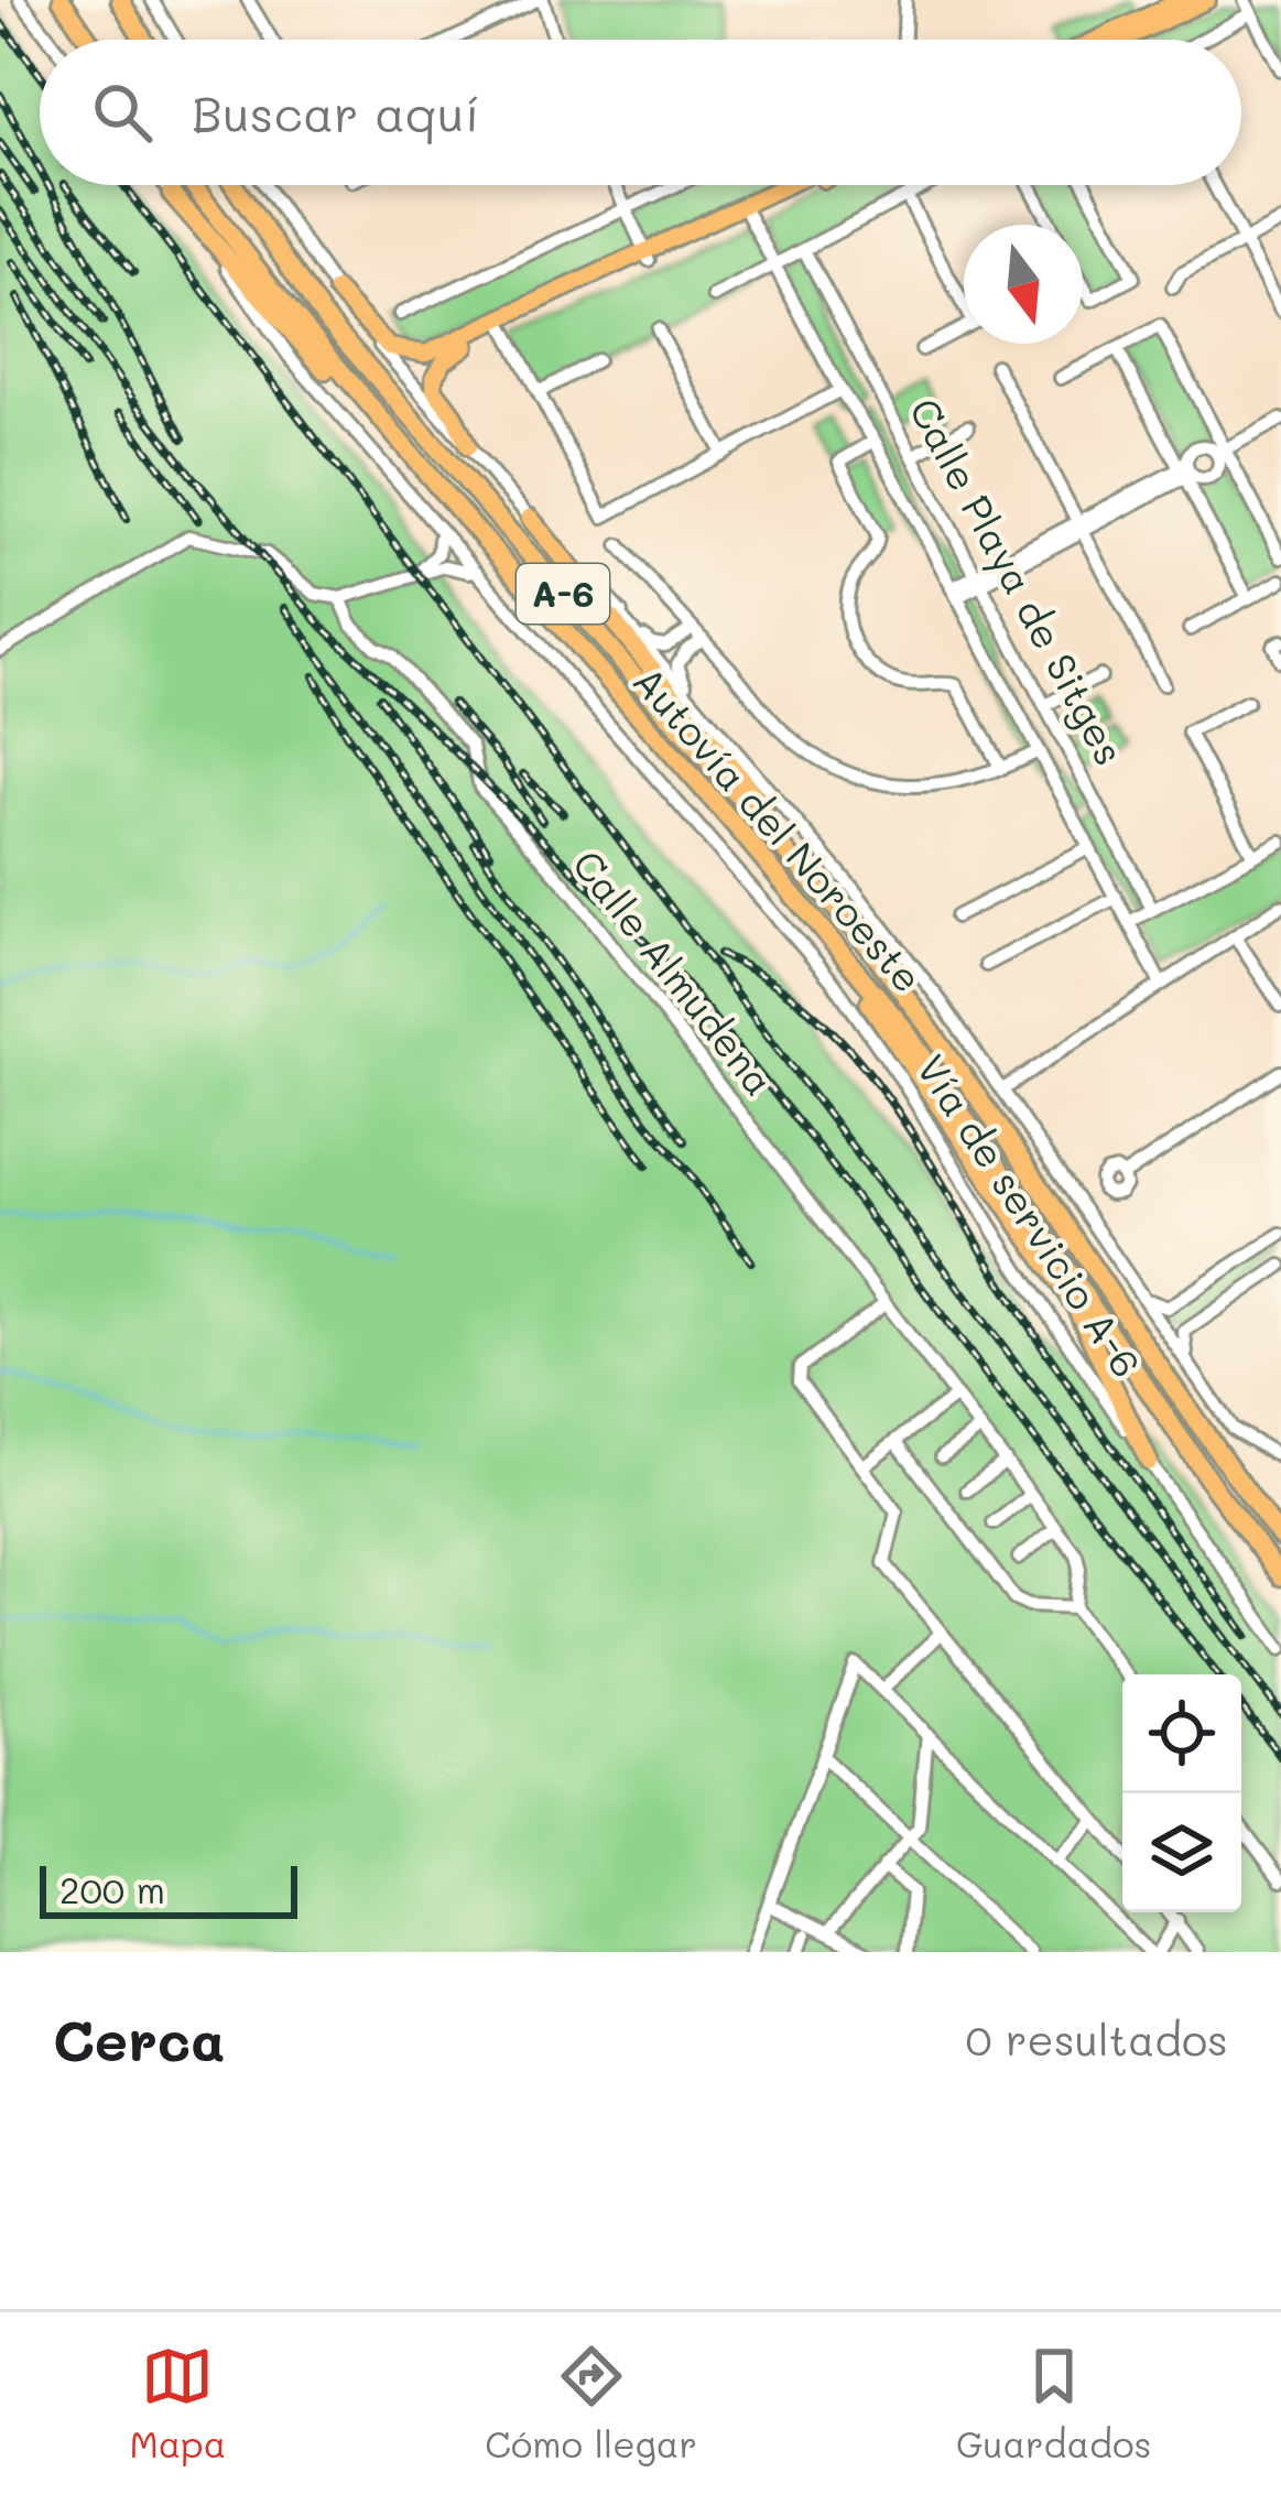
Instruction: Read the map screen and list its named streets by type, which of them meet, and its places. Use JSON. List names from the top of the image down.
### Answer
{
  "streets": {
    "highway": ["A-6", "Autovía del Noroeste"],
    "street": ["Calle Playa de Sitges", "Calle Almudena", "Vía de servicio A-6"]
  },
  "scale_bar": "200 m",
  "north": "bottom",
  "page": {
    "search": "Buscar aquí",
    "scale": "200 m",
    "heading": ["Cerca", "0 resultados"],
    "nav": ["Mapa", "Cómo llegar", "Guardados"]
  }
}
